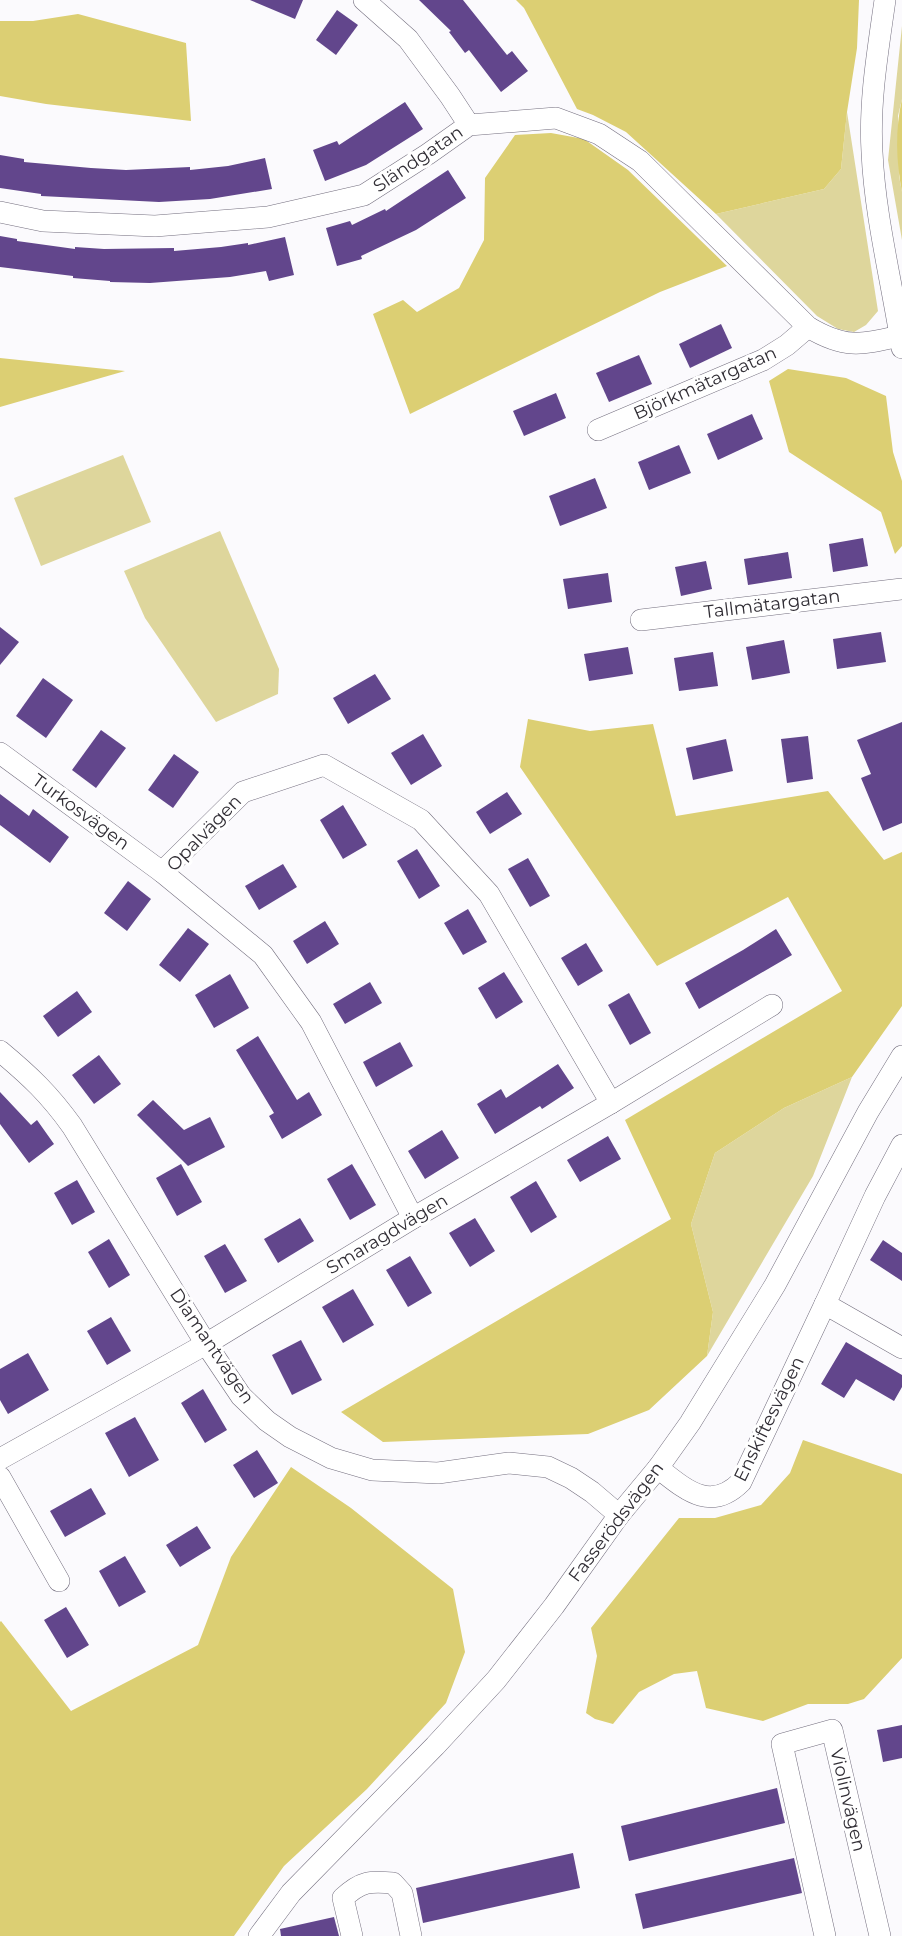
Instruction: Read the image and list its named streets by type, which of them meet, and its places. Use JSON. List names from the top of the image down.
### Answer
{
  "streets": {
    "street": [
      "Sländgatan",
      "Björkmätargatan",
      "Tallmätargatan",
      "Turkosvägen",
      "Opalvägen",
      "Smaragdvägen",
      "Diamantvägen",
      "Enskiftesvägen",
      "Fasserödsvägen",
      "Violinvägen"
    ]
  },
  "crossings": [
    ["Sländgatan", "Björkmätargatan"],
    ["Turkosvägen", "Opalvägen"],
    ["Opalvägen", "Smaragdvägen"],
    ["Smaragdvägen", "Diamantvägen"],
    ["Diamantvägen", "Fasserödsvägen"],
    ["Enskiftesvägen", "Fasserödsvägen"]
  ]
}
